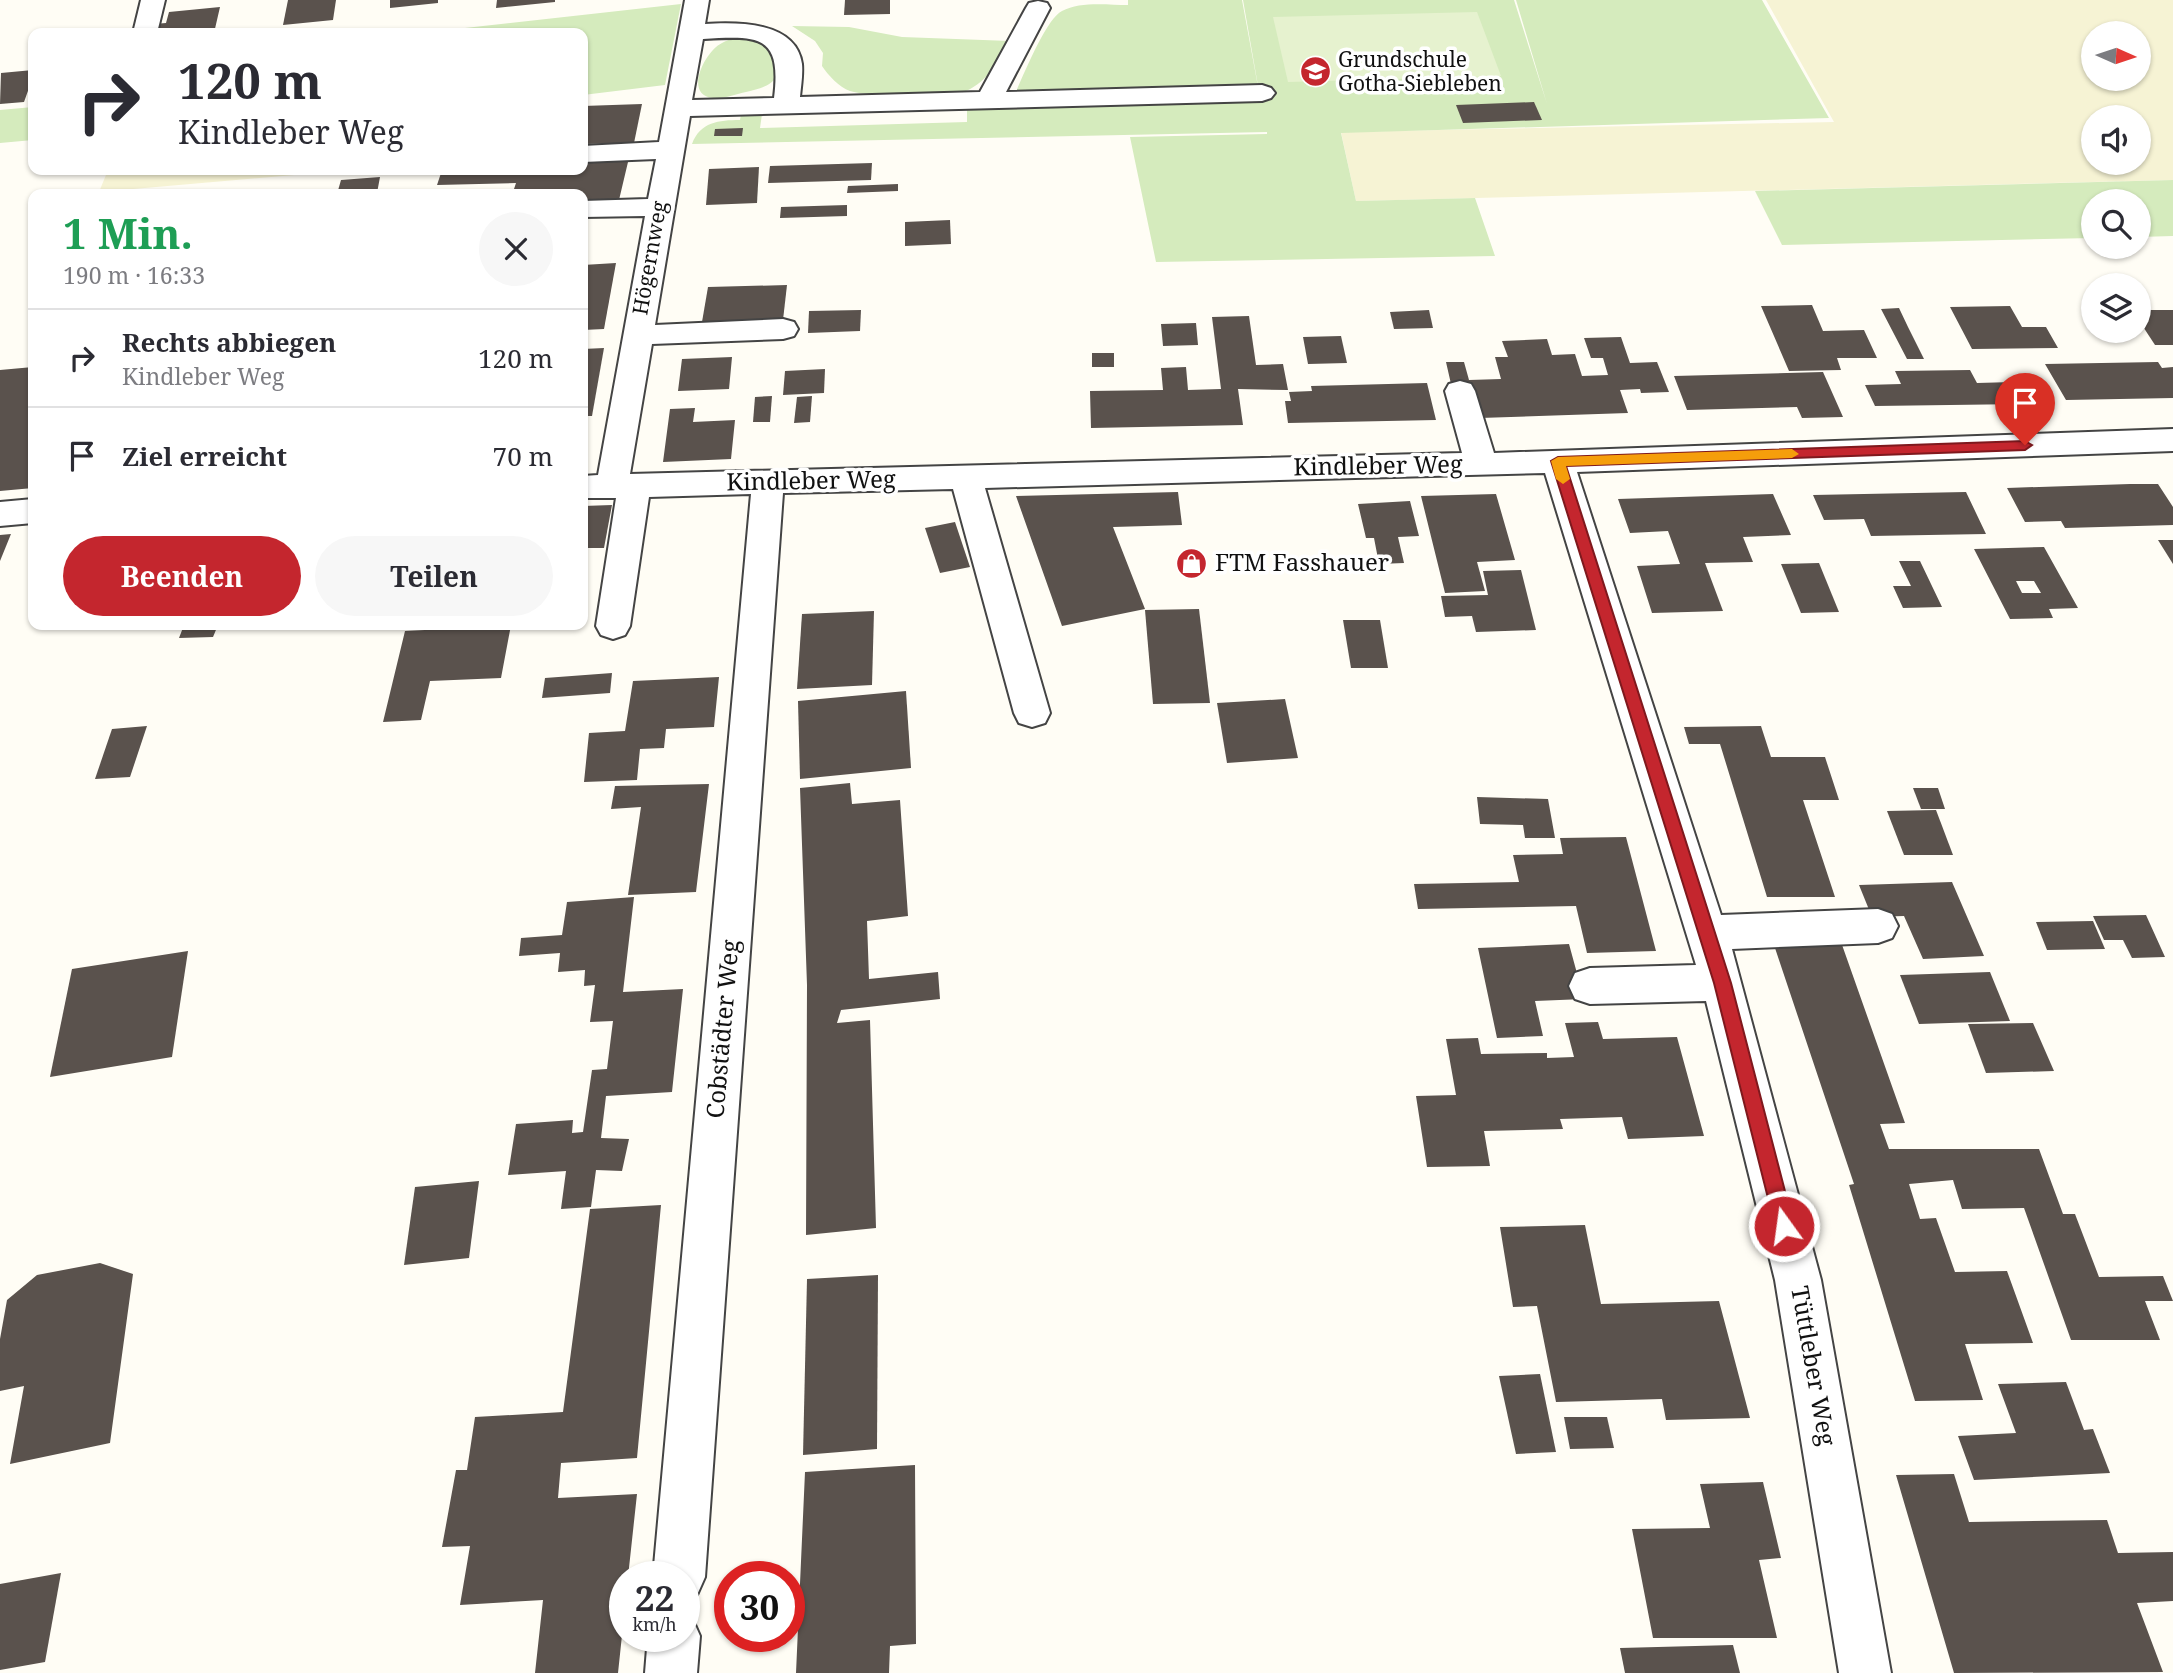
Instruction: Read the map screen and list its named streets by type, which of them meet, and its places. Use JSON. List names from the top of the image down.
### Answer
{
  "streets": {
    "street": [
      "Högernweg",
      "Kindleber Weg",
      "Cobstädter Weg",
      "Tüttleber Weg"
    ]
  },
  "crossings": [
    ["Högernweg", "Kindleber Weg"],
    ["Kindleber Weg", "Cobstädter Weg"],
    ["Kindleber Weg", "Tüttleber Weg"]
  ],
  "places": {
    "school or university": ["Grundschule Gotha-Siebleben"],
    "shop": ["FTM Fasshauer"]
  },
  "north": "right",
  "page": {
    "turn": ["120 m", "Kindleber Weg"],
    "heading": ["1 Min.", "190 m · 16:33"],
    "list": [
      {
        "name": "Rechts abbiegen",
        "note": "Kindleber Weg",
        "value": "120 m"
      },
      {
        "name": "Ziel erreicht",
        "value": "70 m"
      }
    ],
    "buttons": ["Beenden", "Teilen"],
    "speed": "22 km/h",
    "limit": "30"
  }
}
